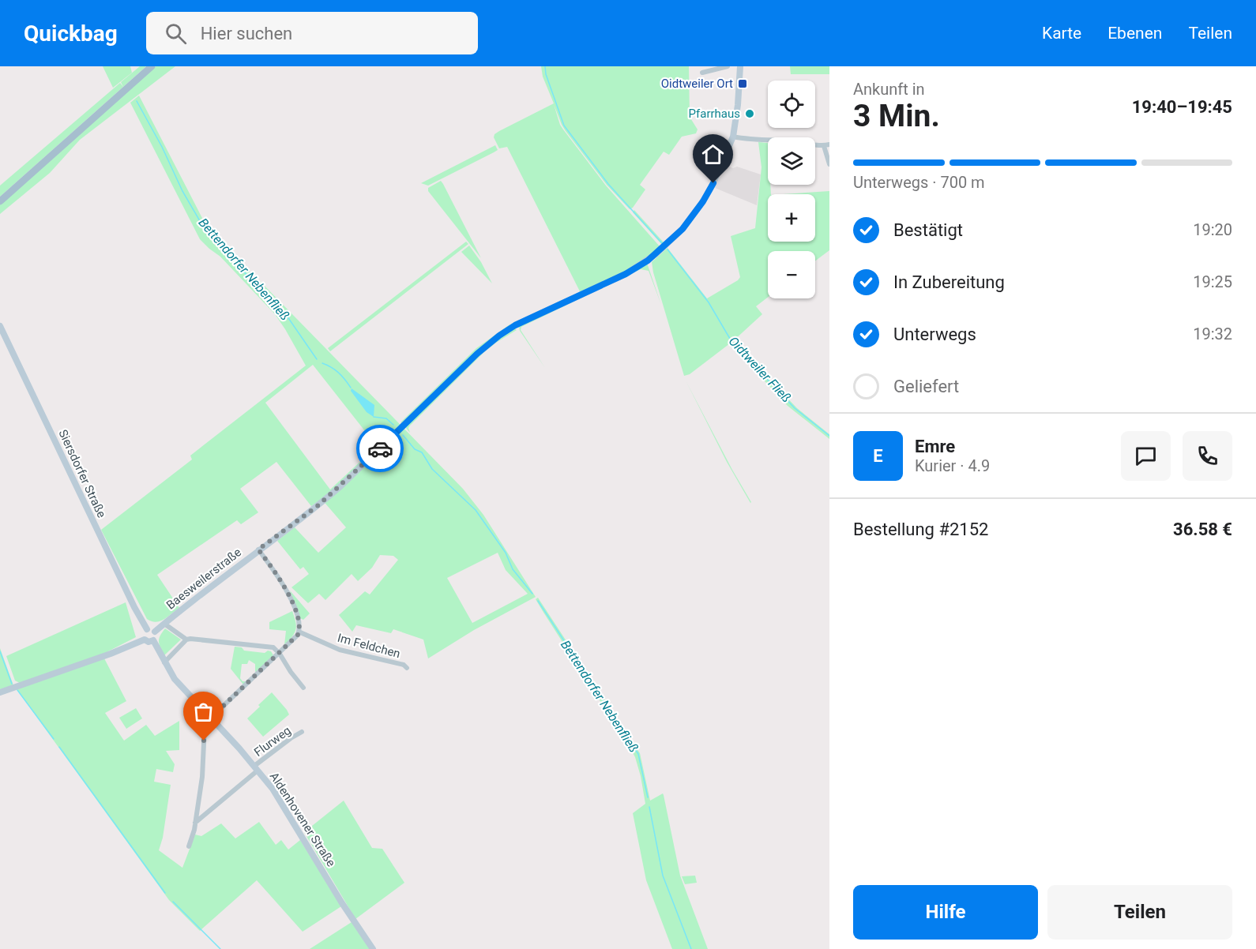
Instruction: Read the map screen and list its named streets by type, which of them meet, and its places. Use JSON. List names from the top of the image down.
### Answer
{
  "streets": {
    "street": [
      "Siersdorfer Straße",
      "Baesweilerstraße",
      "Im Feldchen",
      "Flurweg",
      "Aldenhovener Straße"
    ]
  },
  "crossings": [
    ["Siersdorfer Straße", "Baesweilerstraße"],
    ["Siersdorfer Straße", "Aldenhovener Straße"],
    ["Baesweilerstraße", "Aldenhovener Straße"],
    ["Flurweg", "Aldenhovener Straße"]
  ],
  "water": ["Bettendorfer Nebenfließ", "Oidtweiler Fließ"],
  "places": {
    "transit": ["Oidtweiler Ort"],
    "other": ["Pfarrhaus"]
  },
  "page": {
    "header": "Quickbag",
    "search": "Hier suchen",
    "nav": ["Karte", "Ebenen", "Teilen"],
    "heading": ["3 Min.", "Ankunft in", "19:40–19:45"],
    "panel": [
      "Emre",
      "Kurier · 4.9",
      "Bestellung #2152",
      "36.58 €"
    ],
    "map_buttons": ["+", "−"],
    "bar": "Unterwegs · 700 m",
    "list": [
      ["Bestätigt", "19:20"],
      ["In Zubereitung", "19:25"],
      ["Unterwegs", "19:32"],
      "Geliefert"
    ],
    "round": "E",
    "buttons": ["Hilfe", "Teilen"]
  }
}
